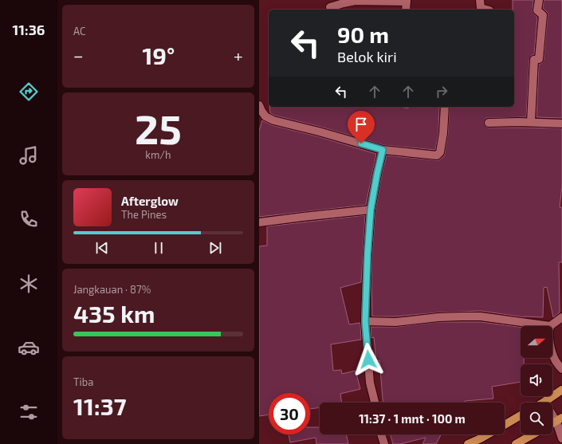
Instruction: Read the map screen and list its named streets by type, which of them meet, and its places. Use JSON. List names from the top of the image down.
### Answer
{
  "north": "right",
  "page": {
    "tabs": "11:36",
    "tile": [
      "AC",
      ["25", "km/h"],
      ["Jangkauan · 87%", "435 km"],
      ["Tiba", "11:37"]
    ],
    "turn": ["90 m", "Belok kiri"],
    "heat": ["−", "19°", "+"],
    "song": ["Afterglow", "The Pines"],
    "limit": "30",
    "trip": "11:37 · 1 mnt · 100 m"
  }
}
